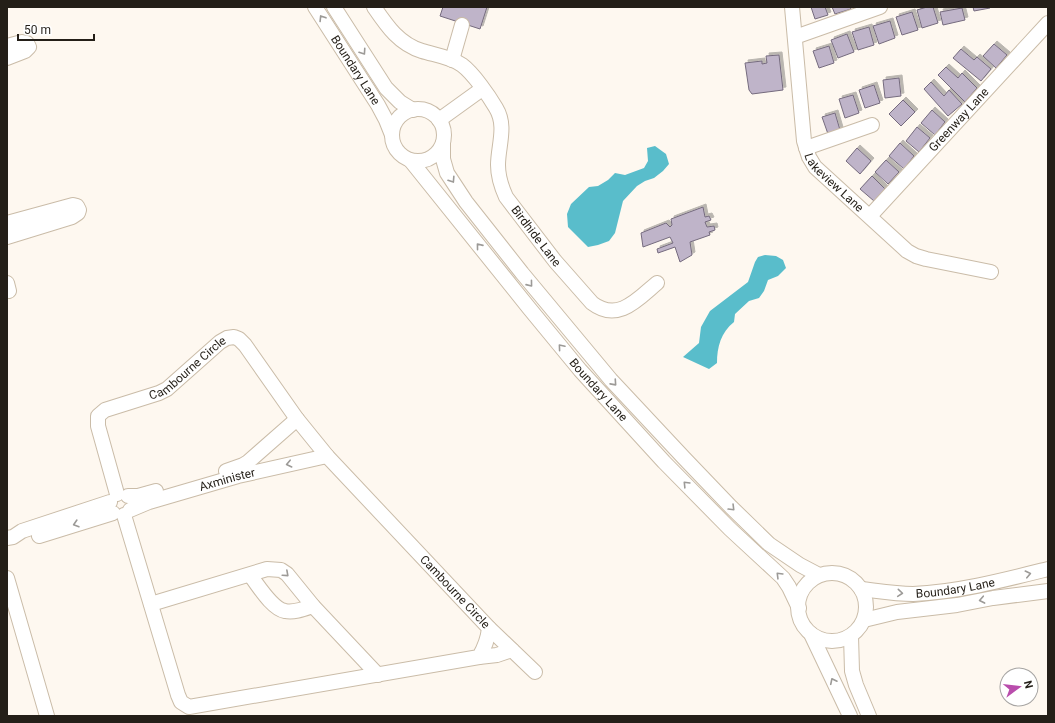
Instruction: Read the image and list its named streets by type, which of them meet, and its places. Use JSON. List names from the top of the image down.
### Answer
{
  "streets": {
    "street": [
      "Boundary Lane",
      "Greenway Lane",
      "Lakeview Lane",
      "Birdhide Lane",
      "Cambourne Circle",
      "Axminister"
    ]
  },
  "crossings": [
    ["Greenway Lane", "Lakeview Lane"],
    ["Cambourne Circle", "Axminister"]
  ],
  "scale_bar": "50 m",
  "north": "right"
}
